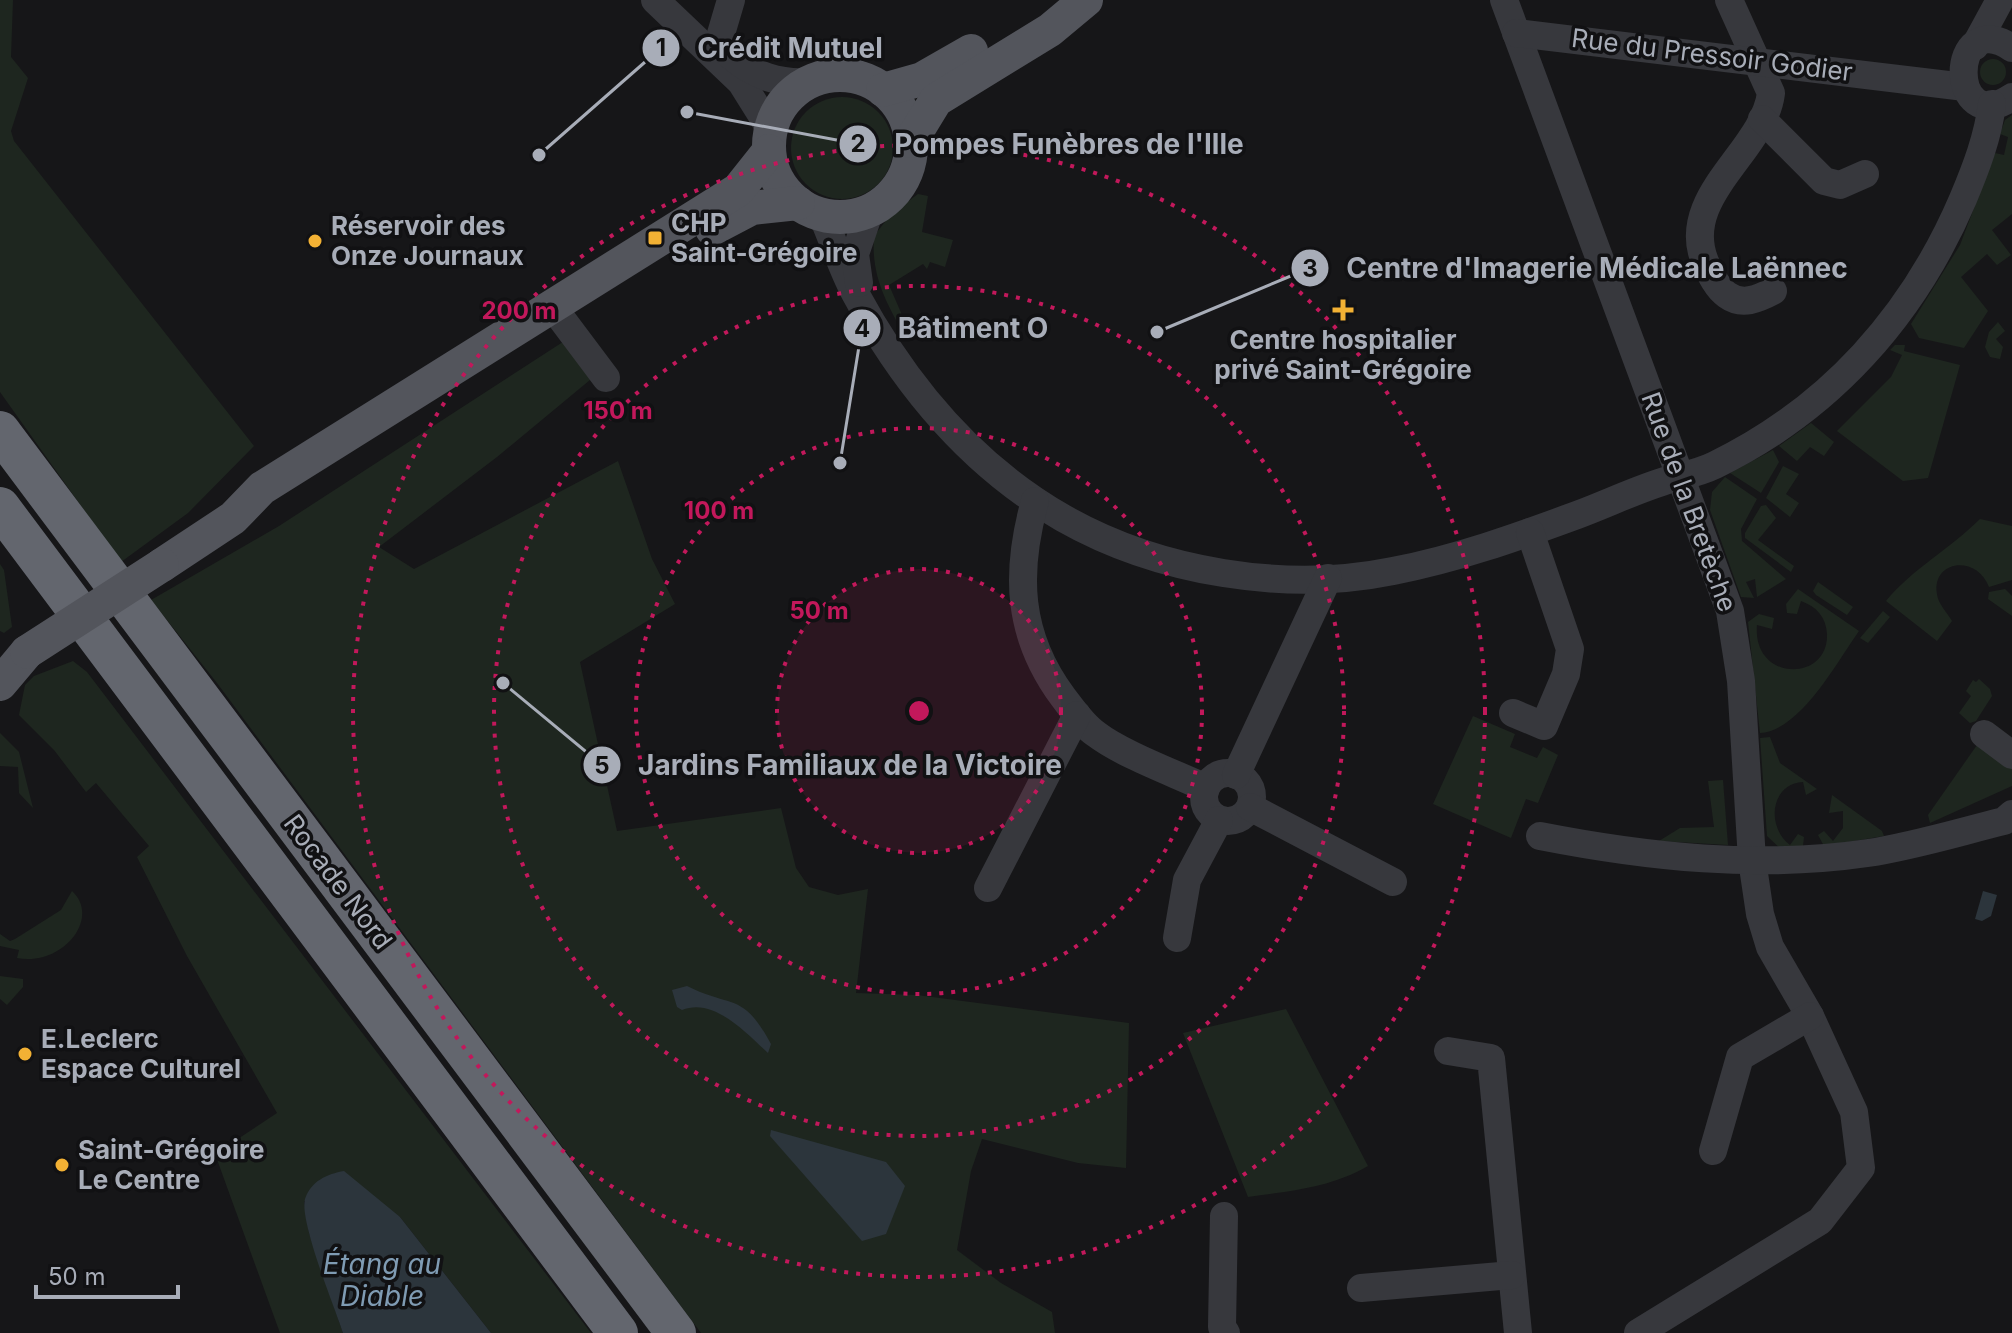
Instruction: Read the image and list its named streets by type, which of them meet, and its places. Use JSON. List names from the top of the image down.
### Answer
{
  "streets": {
    "highway": ["Rocade Nord"],
    "street": ["Rue du Pressoir Godier", "Rue de la Bretèche"]
  },
  "crossings": [
    ["Rue du Pressoir Godier", "Rue de la Bretèche"]
  ],
  "water": ["Étang au Diable"],
  "places": {
    "other": [
      "Pompes Funèbres de l'Ille",
      "Crédit Mutuel",
      "Réservoir des Onze Journaux",
      "Centre d'Imagerie Médicale Laënnec",
      "Bâtiment O",
      "Jardins Familiaux de la Victoire",
      "E.Leclerc Espace Culturel",
      "Saint-Grégoire Le Centre"
    ],
    "transit": ["CHP Saint-Grégoire"],
    "health": ["Centre hospitalier privé Saint-Grégoire"]
  },
  "scale_bar": "50 m",
  "rings": [
    "200 m",
    "150 m",
    "100 m",
    "50 m"
  ]
}
